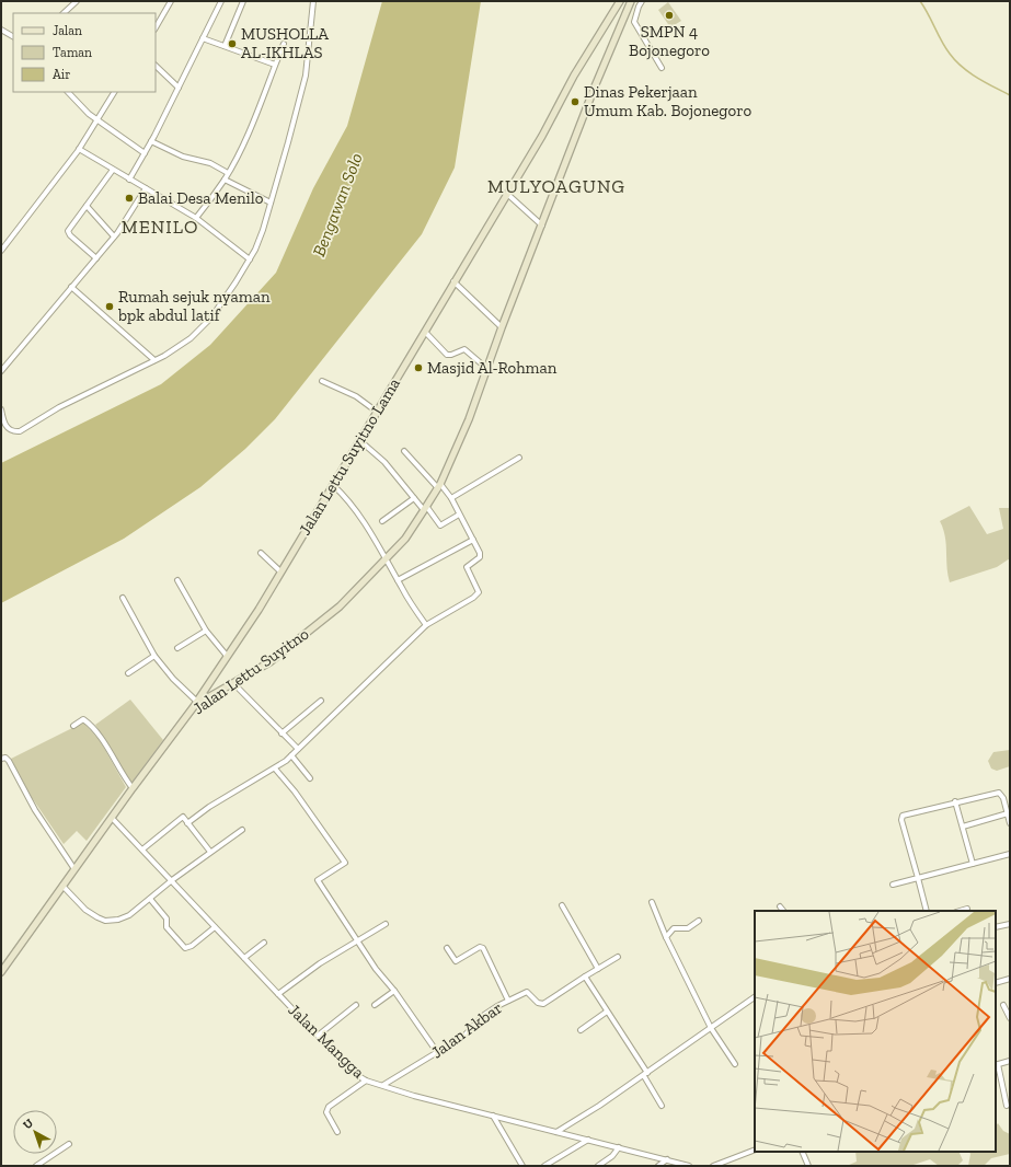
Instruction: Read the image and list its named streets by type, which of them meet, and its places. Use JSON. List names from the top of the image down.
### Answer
{
  "streets": {
    "main road": ["Jalan Lettu Suyitno Lama", "Jalan Lettu Suyitno"],
    "street": ["Jalan Akbar", "Jalan Mangga"]
  },
  "crossings": [
    ["Jalan Lettu Suyitno Lama", "Jalan Lettu Suyitno"],
    ["Jalan Lettu Suyitno", "Jalan Mangga"],
    ["Jalan Akbar", "Jalan Mangga"]
  ],
  "districts": ["MULYOAGUNG", "MENILO"],
  "water": ["Bengawan Solo"],
  "places": [
    "SMPN 4 Bojonegoro",
    "MUSHOLLA AL-IKHLAS",
    "Dinas Pekerjaan Umum Kab. Bojonegoro",
    "Balai Desa Menilo",
    "Rumah sejuk nyaman bpk abdul latif",
    "Masjid Al-Rohman"
  ],
  "legend": ["Jalan", "Taman", "Air"],
  "north": "top left"
}
